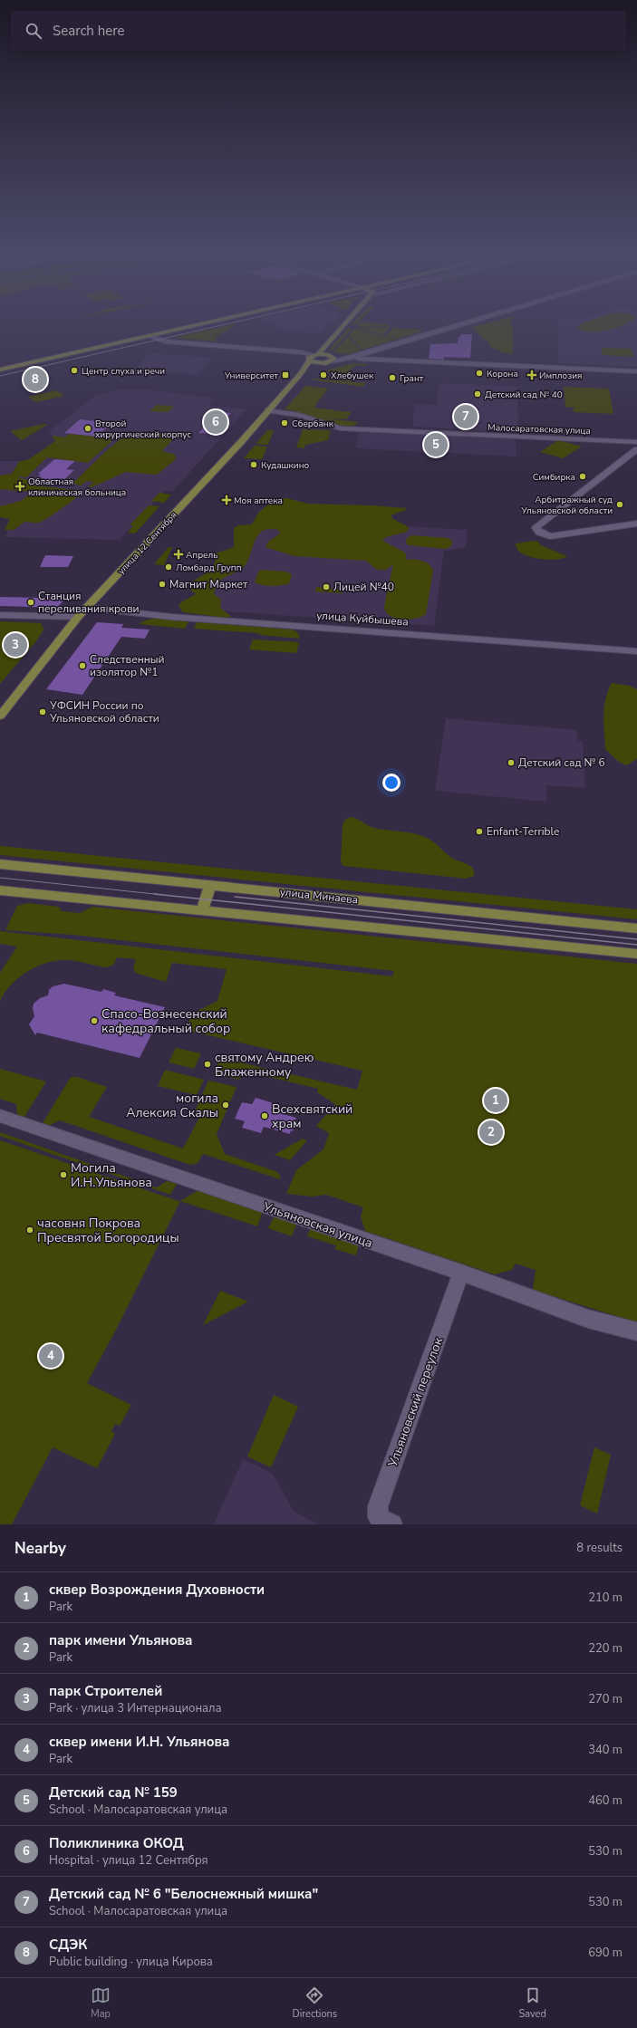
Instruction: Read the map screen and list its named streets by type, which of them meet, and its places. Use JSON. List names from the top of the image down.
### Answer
{
  "streets": {
    "main road": ["улица 12 Сентября", "улица Минаева"],
    "street": [
      "Малосаратовская улица",
      "улица Куйбышева",
      "Ульяновская улица",
      "Ульяновский переулок"
    ]
  },
  "crossings": [
    ["Малосаратовская улица", "улица 12 Сентября"],
    ["улица 12 Сентября", "улица Куйбышева"],
    ["Ульяновская улица", "Ульяновский переулок"]
  ],
  "places": {
    "other": [
      "Центр слуха и речи",
      "Корона",
      "Хлебушек",
      "Грант",
      "Детский сад № 40",
      "Сбербанк",
      "Второй хирургический корпус",
      "Кудашкино",
      "Симбирка",
      "Арбитражный суд Ульяновской области",
      "Ломбард Групп",
      "Магнит Маркет",
      "Лицей №40",
      "Станция переливания крови",
      "Следственный изолятор №1",
      "УФСИН России по Ульяновской области",
      "Детский сад № 6",
      "Enfant-Terrible",
      "Спасо-Вознесенский кафедральный собор",
      "святому Андрею Блаженному",
      "могила Алексия Скалы",
      "Всехсвятский храм",
      "Могила И.Н.Ульянова",
      "часовня Покрова Пресвятой Богородицы"
    ],
    "transit": ["Университет"],
    "health": [
      "Имплозия",
      "Областная клиническая больница",
      "Моя аптека",
      "Апрель"
    ]
  },
  "page": {
    "search": "Search here",
    "pins": [
      "8",
      "7",
      "6",
      "5",
      "3",
      "1",
      "2",
      "4"
    ],
    "heading": ["Nearby", "8 results"],
    "list": [
      {
        "mark": "1",
        "name": "сквер Возрождения Духовности",
        "note": "Park",
        "value": "210 m"
      },
      {
        "mark": "2",
        "name": "парк имени Ульянова",
        "note": "Park",
        "value": "220 m"
      },
      {
        "mark": "3",
        "name": "парк Строителей",
        "note": "Park · улица 3 Интернационала",
        "value": "270 m"
      },
      {
        "mark": "4",
        "name": "сквер имени И.Н. Ульянова",
        "note": "Park",
        "value": "340 m"
      },
      {
        "mark": "5",
        "name": "Детский сад № 159",
        "note": "School · Малосаратовская улица",
        "value": "460 m"
      },
      {
        "mark": "6",
        "name": "Поликлиника ОКОД",
        "note": "Hospital · улица 12 Сентября",
        "value": "530 m"
      },
      {
        "mark": "7",
        "name": "Детский сад № 6 \"Белоснежный мишка\"",
        "note": "School · Малосаратовская улица",
        "value": "530 m"
      },
      {
        "mark": "8",
        "name": "СДЭК",
        "note": "Public building · улица Кирова",
        "value": "690 m"
      }
    ],
    "nav": ["Map", "Directions", "Saved"]
  }
}
